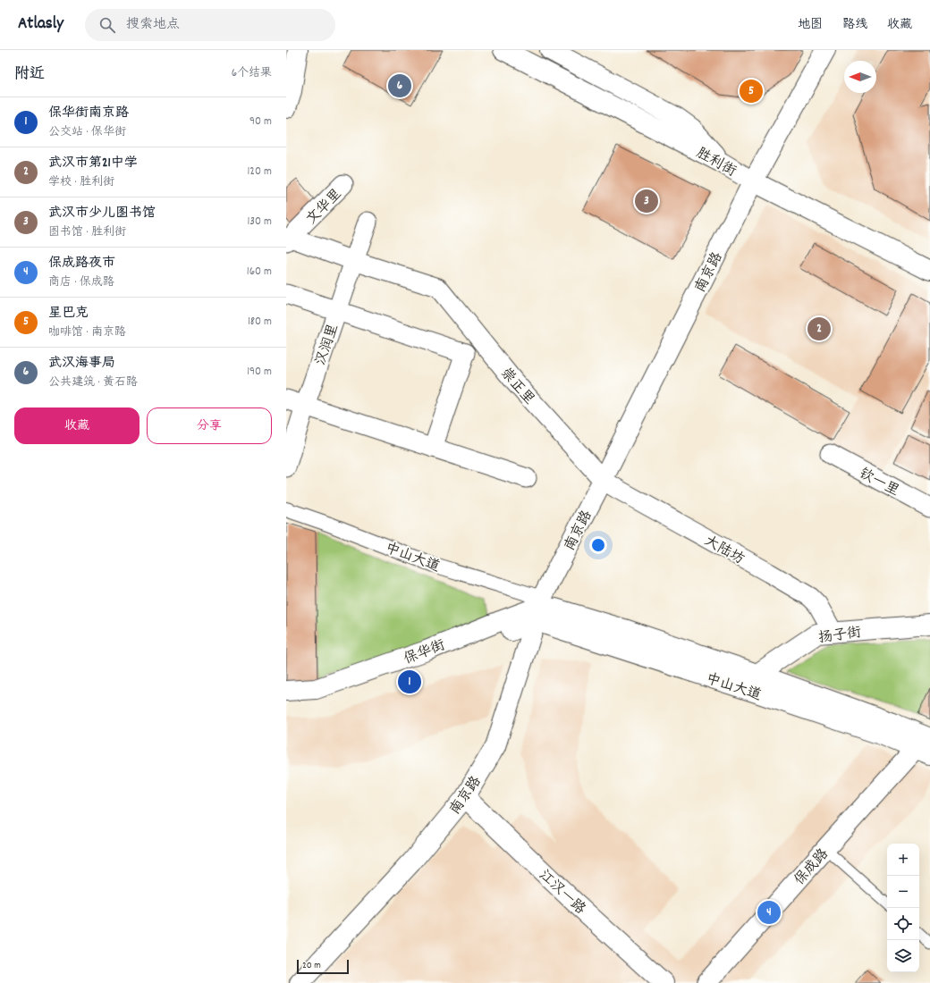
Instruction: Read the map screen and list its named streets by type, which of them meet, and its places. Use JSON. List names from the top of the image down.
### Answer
{
  "streets": {
    "street": [
      "胜利街",
      "文华里",
      "南京路",
      "汉润里",
      "崇正里",
      "钦一里",
      "大陆坊",
      "中山大道",
      "扬子街",
      "保华街",
      "保成路",
      "江汉一路"
    ]
  },
  "crossings": [
    ["胜利街", "南京路"],
    ["南京路", "崇正里"],
    ["南京路", "大陆坊"],
    ["南京路", "中山大道"],
    ["南京路", "保华街"],
    ["南京路", "江汉一路"],
    ["汉润里", "崇正里"],
    ["崇正里", "大陆坊"],
    ["大陆坊", "扬子街"],
    ["中山大道", "扬子街"],
    ["中山大道", "保华街"],
    ["中山大道", "保成路"]
  ],
  "scale_bar": "20 m",
  "north": "left",
  "page": {
    "header": "Atlasly",
    "search": "搜索地点",
    "nav": ["地图", "路线", "收藏"],
    "heading": ["附近", "6个结果"],
    "pins": [
      "6",
      "5",
      "3",
      "2",
      "1",
      "4"
    ],
    "list": [
      {
        "mark": "1",
        "name": "保华街南京路",
        "note": "公交站 · 保华街",
        "value": "90 m"
      },
      {
        "mark": "2",
        "name": "武汉市第21中学",
        "note": "学校 · 胜利街",
        "value": "120 m"
      },
      {
        "mark": "3",
        "name": "武汉市少儿图书馆",
        "note": "图书馆 · 胜利街",
        "value": "130 m"
      },
      {
        "mark": "4",
        "name": "保成路夜市",
        "note": "商店 · 保成路",
        "value": "160 m"
      },
      {
        "mark": "5",
        "name": "星巴克",
        "note": "咖啡馆 · 南京路",
        "value": "180 m"
      },
      {
        "mark": "6",
        "name": "武汉海事局",
        "note": "公共建筑 · 黄石路",
        "value": "190 m"
      }
    ],
    "buttons": ["收藏", "分享"],
    "map_buttons": ["+", "−"],
    "scale": "20 m"
  }
}
